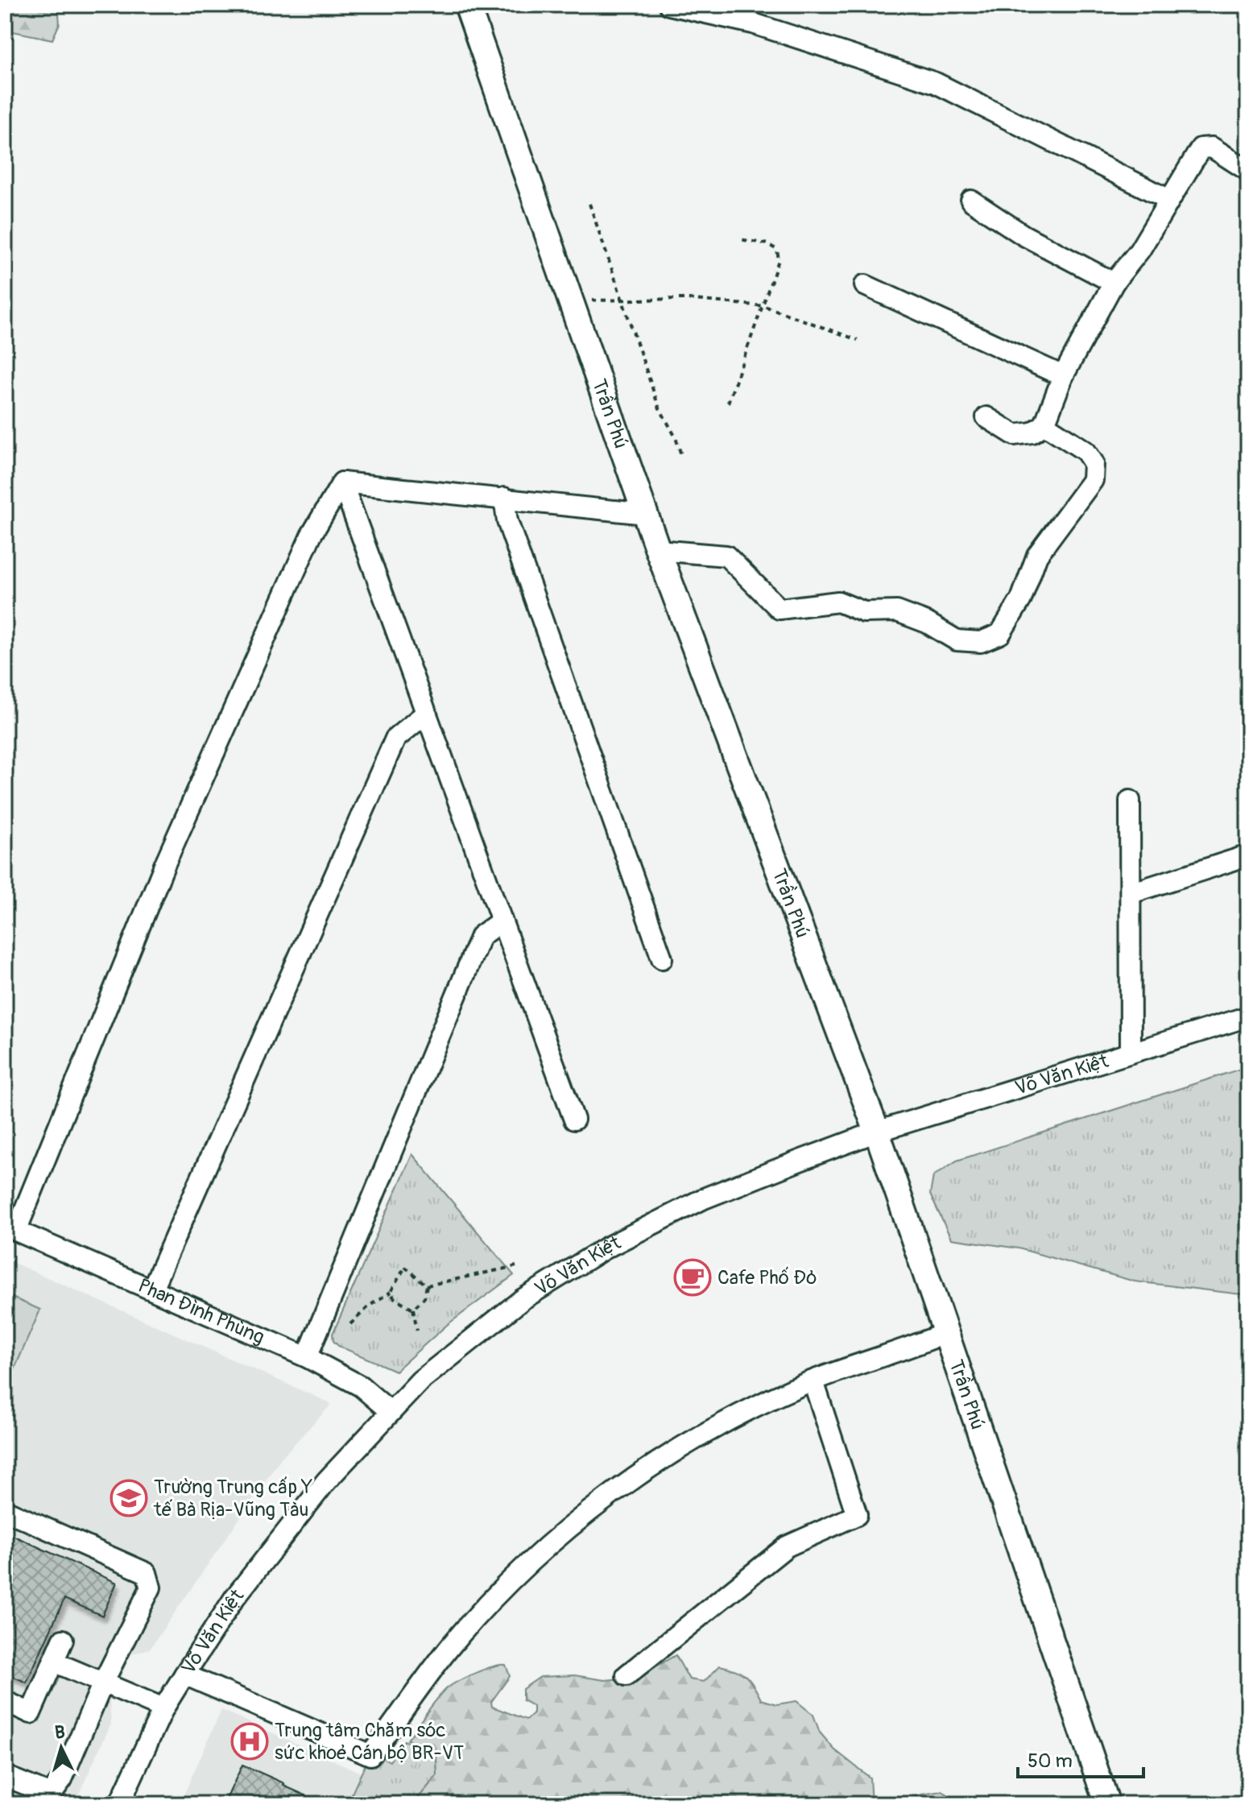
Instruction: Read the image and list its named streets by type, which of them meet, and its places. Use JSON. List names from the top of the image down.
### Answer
{
  "streets": {
    "main road": ["Trần Phú"],
    "street": ["Võ Văn Kiệt", "Phan Đình Phùng"]
  },
  "crossings": [
    ["Trần Phú", "Võ Văn Kiệt"],
    ["Võ Văn Kiệt", "Phan Đình Phùng"]
  ],
  "places": {
    "cafe": ["Cafe Phố Đỏ"],
    "school or university": ["Trường Trung cấp Y tế Bà Rịa-Vũng Tàu"],
    "hospital": ["Trung tâm Chăm sóc sức khoẻ Cán bộ BR-VT"]
  },
  "scale_bar": "50 m",
  "north": "top"
}
